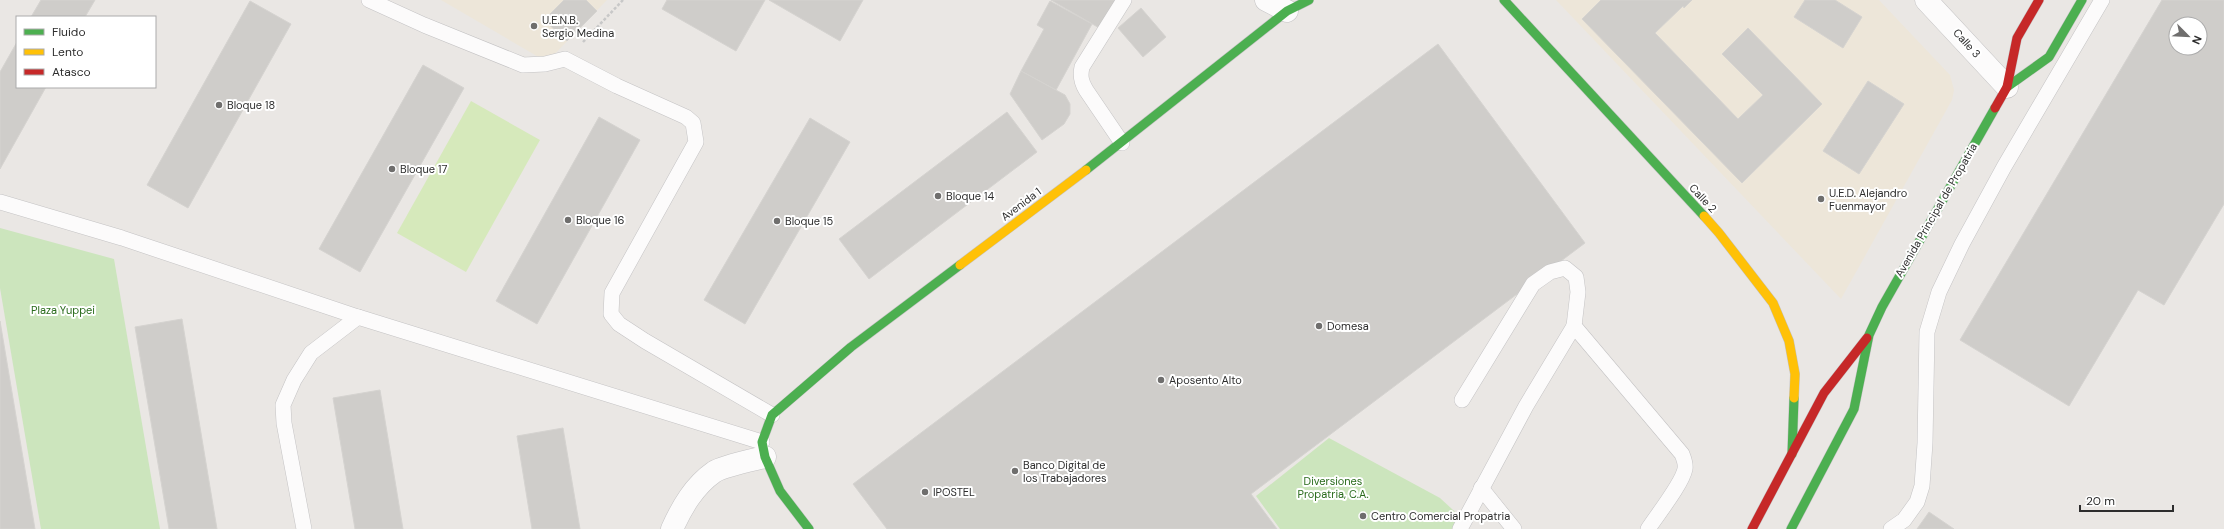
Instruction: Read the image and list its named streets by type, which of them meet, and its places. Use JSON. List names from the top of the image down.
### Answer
{
  "streets": {
    "street": [
      "Calle 3",
      "Calle 2",
      "Avenida 1",
      "Avenida Principal de Propatria"
    ]
  },
  "crossings": [
    ["Calle 3", "Avenida Principal de Propatria"],
    ["Calle 2", "Avenida Principal de Propatria"]
  ],
  "parks": ["Plaza Yuppei", "Diversiones Propatria, C.A."],
  "places": [
    "U.E.N.B. Sergio Medina",
    "Bloque 18",
    "Bloque 17",
    "Bloque 14",
    "U.E.D. Alejandro Fuenmayor",
    "Bloque 16",
    "Bloque 15",
    "Domesa",
    "Aposento Alto",
    "Banco Digital de los Trabajadores",
    "IPOSTEL",
    "Centro Comercial Propatria"
  ],
  "legend": ["Fluido", "Lento", "Atasco"],
  "scale_bar": "20 m",
  "north": "bottom right"
}
